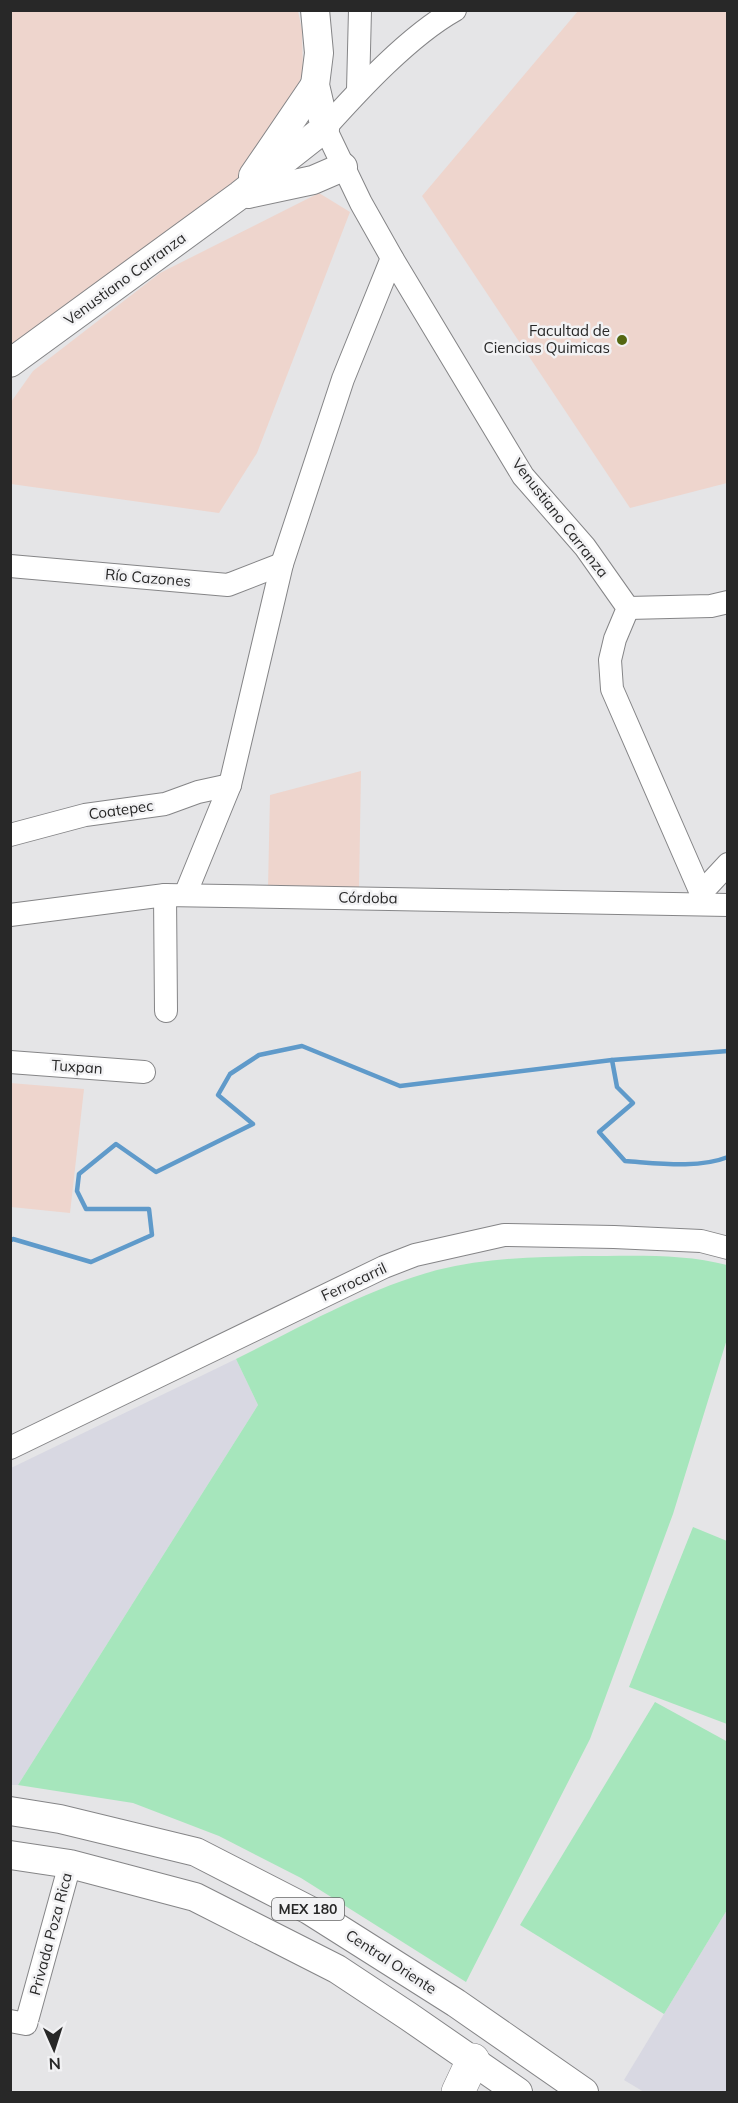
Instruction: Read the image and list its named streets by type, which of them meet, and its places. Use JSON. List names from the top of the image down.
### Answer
{
  "streets": {
    "main road": ["Venustiano Carranza", "MEX 180", "Central Oriente"],
    "street": [
      "Río Cazones",
      "Coatepec",
      "Córdoba",
      "Tuxpan",
      "Ferrocarril",
      "Privada Poza Rica"
    ]
  },
  "crossings": [
    ["MEX 180", "Privada Poza Rica"]
  ],
  "places": ["Facultad de Ciencias Quimicas"],
  "north": "bottom"
}
